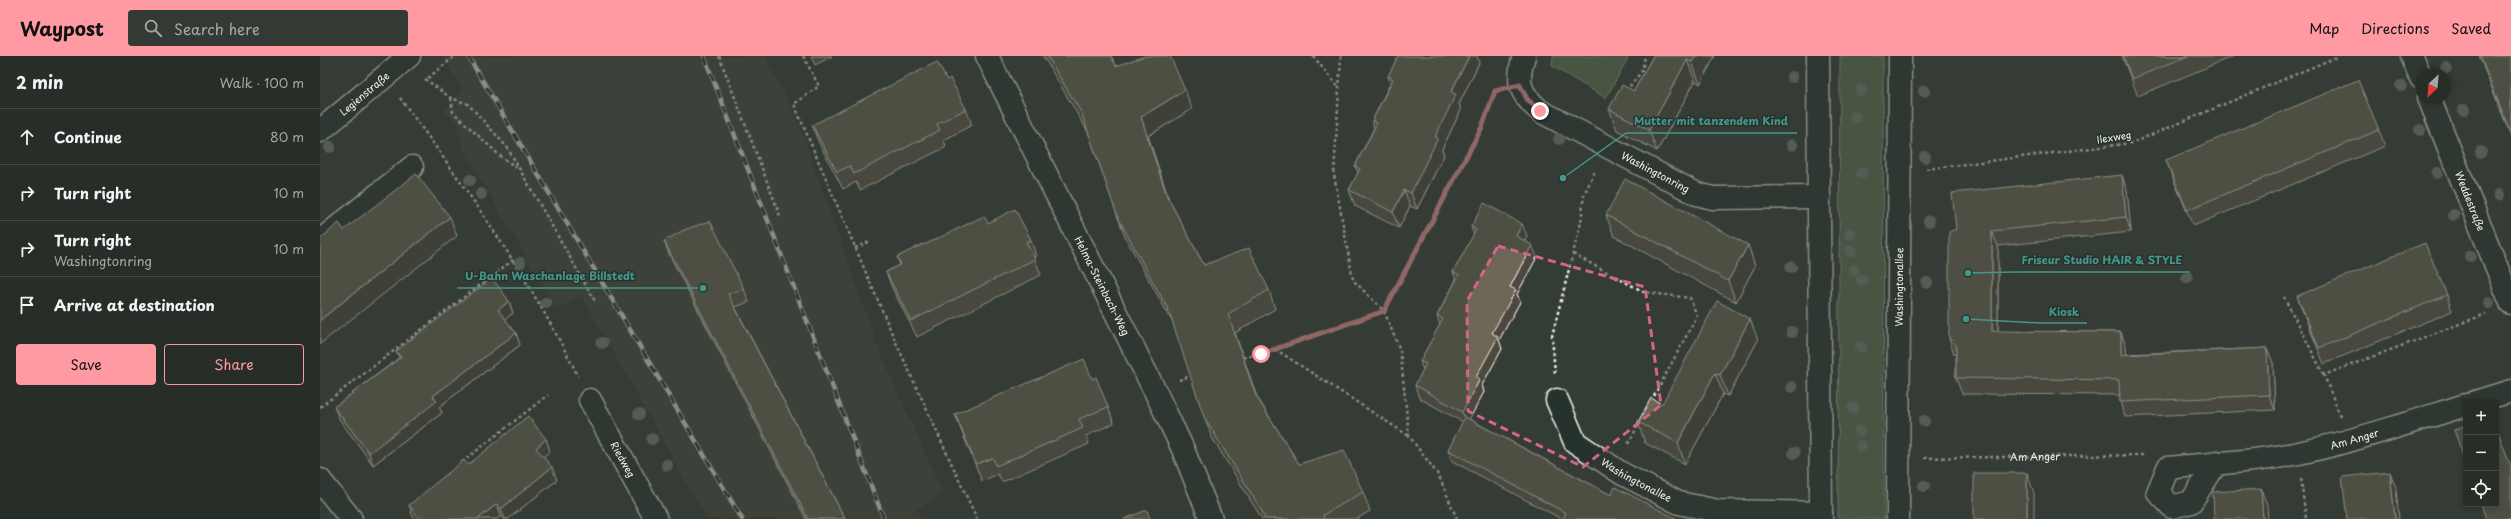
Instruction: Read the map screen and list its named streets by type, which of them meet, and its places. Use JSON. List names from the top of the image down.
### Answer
{
  "streets": {
    "street": [
      "Legienstraße",
      "Washingtonring",
      "Weddestraße",
      "Helma-Steinbach-Weg",
      "Washingtonallee",
      "Am Anger",
      "Riedweg"
    ],
    "path": ["Ilexweg"]
  },
  "crossings": [
    ["Ilexweg", "Washingtonallee"],
    ["Washingtonring", "Washingtonallee"],
    ["Washingtonallee", "Am Anger"]
  ],
  "places": [
    "Mutter mit tanzendem Kind",
    "Friseur Studio HAIR & STYLE",
    "U-Bahn Waschanlage Billstedt",
    "Kiosk"
  ],
  "north": "bottom left",
  "page": {
    "header": "Waypost",
    "search": "Search here",
    "nav": ["Map", "Directions", "Saved"],
    "heading": ["2 min", "Walk · 100 m"],
    "list": [
      ["Continue", "80 m"],
      ["Turn right", "10 m"],
      ["Turn right", "Washingtonring", "10 m"],
      "Arrive at destination"
    ],
    "buttons": ["Save", "Share"],
    "map_buttons": ["+", "−"]
  }
}
